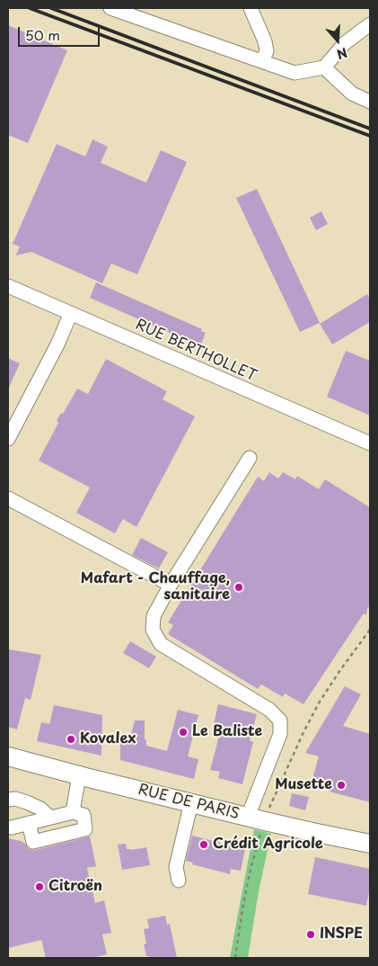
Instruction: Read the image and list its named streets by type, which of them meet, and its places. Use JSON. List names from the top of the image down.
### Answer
{
  "streets": {
    "main road": ["RUE DE PARIS"],
    "street": ["RUE BERTHOLLET"]
  },
  "places": [
    "Mafart - Chauffage, sanitaire",
    "Le Baliste",
    "Kovalex",
    "Musette",
    "Crédit Agricole",
    "Citroën",
    "INSPE"
  ],
  "scale_bar": "50 m",
  "north": "bottom"
}
